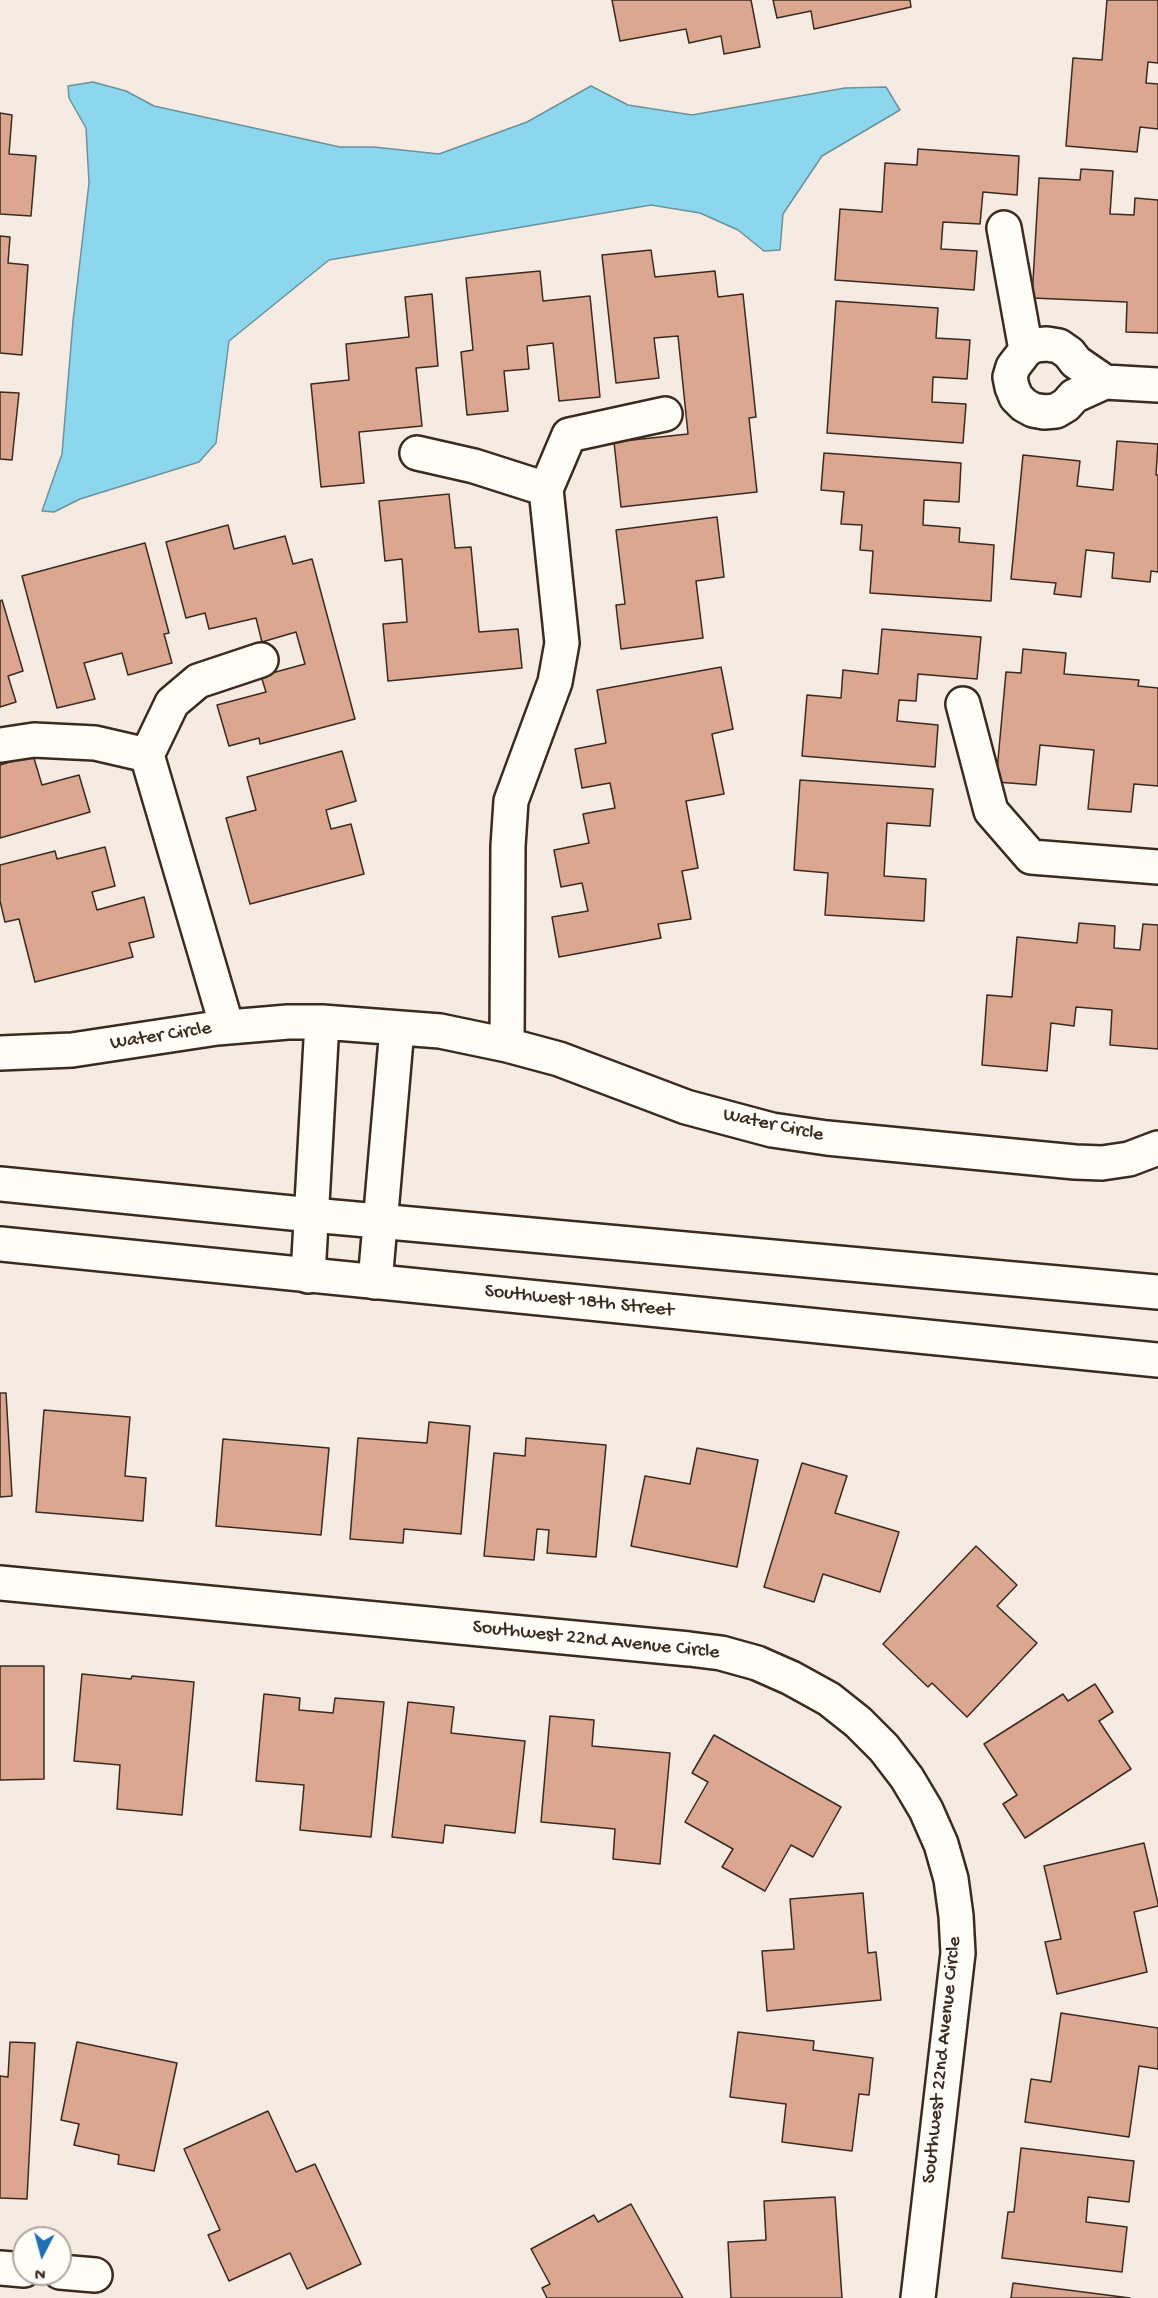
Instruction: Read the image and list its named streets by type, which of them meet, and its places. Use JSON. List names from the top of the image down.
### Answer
{
  "streets": {
    "street": ["Water Circle", "Southwest 18th Street", "Southwest 22nd Avenue Circle"]
  },
  "north": "bottom"
}
